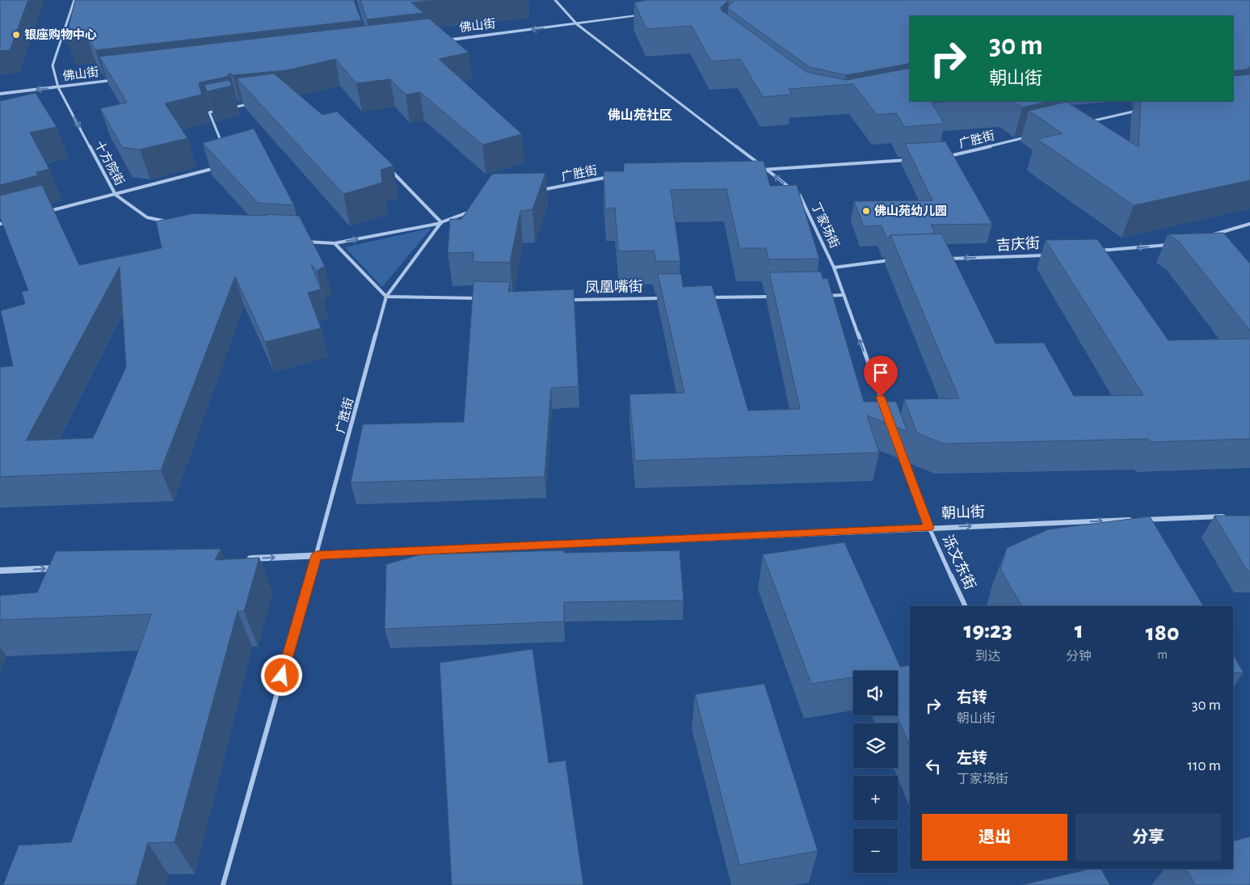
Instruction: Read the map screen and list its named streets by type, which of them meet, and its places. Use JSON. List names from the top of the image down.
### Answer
{
  "streets": {
    "street": [
      "佛山街",
      "广胜街",
      "十方院街",
      "丁家场街",
      "吉庆街",
      "凤凰嘴街",
      "朝山街",
      "泺文东街"
    ]
  },
  "crossings": [
    ["佛山街", "十方院街"],
    ["佛山街", "丁家场街"],
    ["广胜街", "朝山街"],
    ["朝山街", "泺文东街"]
  ],
  "one_way": [
    "佛山街",
    "十方院街",
    "丁家场街",
    "吉庆街",
    "朝山街"
  ],
  "districts": ["佛山苑社区"],
  "places": ["银座购物中心", "佛山苑幼儿园"],
  "page": {
    "turn": ["30 m", "朝山街"],
    "eta": [
      "19:23",
      "到达",
      "1",
      "分钟",
      "180",
      "m"
    ],
    "map_buttons": ["+", "−"],
    "list": [
      {
        "name": "右转",
        "note": "朝山街",
        "value": "30 m"
      },
      {
        "name": "左转",
        "note": "丁家场街",
        "value": "110 m"
      }
    ],
    "buttons": ["退出", "分享"]
  }
}
